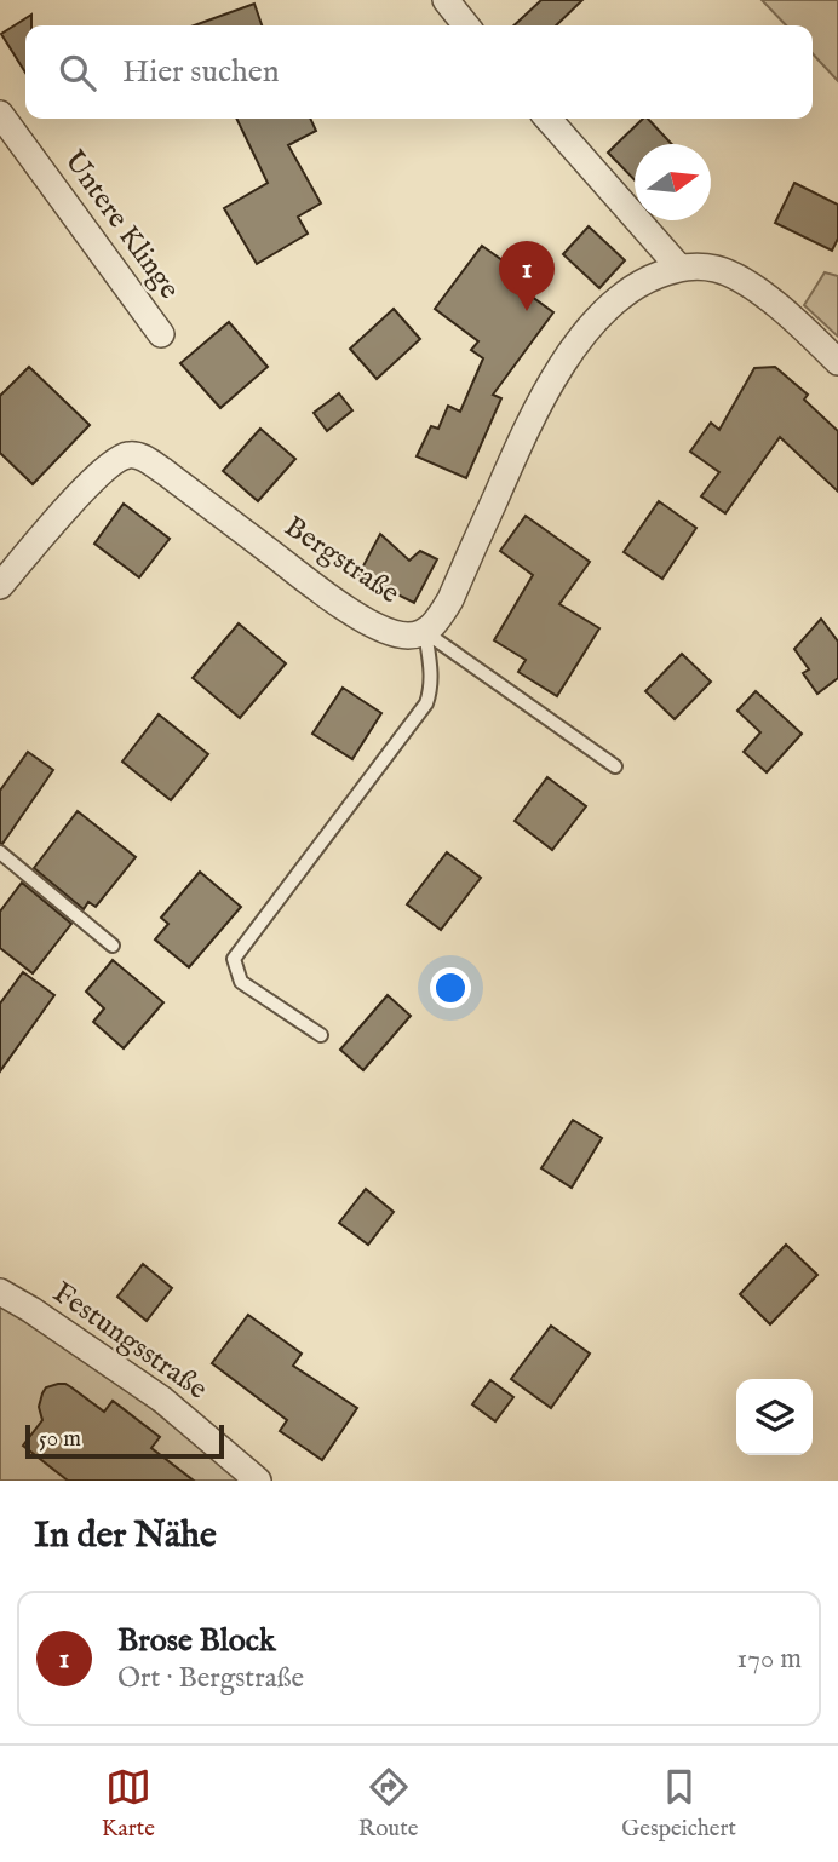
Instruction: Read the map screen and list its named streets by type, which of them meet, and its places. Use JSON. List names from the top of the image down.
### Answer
{
  "streets": {
    "street": ["Untere Klinge", "Bergstraße", "Festungsstraße"]
  },
  "scale_bar": "50 m",
  "north": "right",
  "page": {
    "search": "Hier suchen",
    "pins": "1",
    "scale": "50 m",
    "heading": "In der Nähe",
    "list": [
      {
        "mark": "1",
        "name": "Brose Block",
        "note": "Ort · Bergstraße",
        "value": "170 m"
      }
    ],
    "nav": ["Karte", "Route", "Gespeichert"]
  }
}
